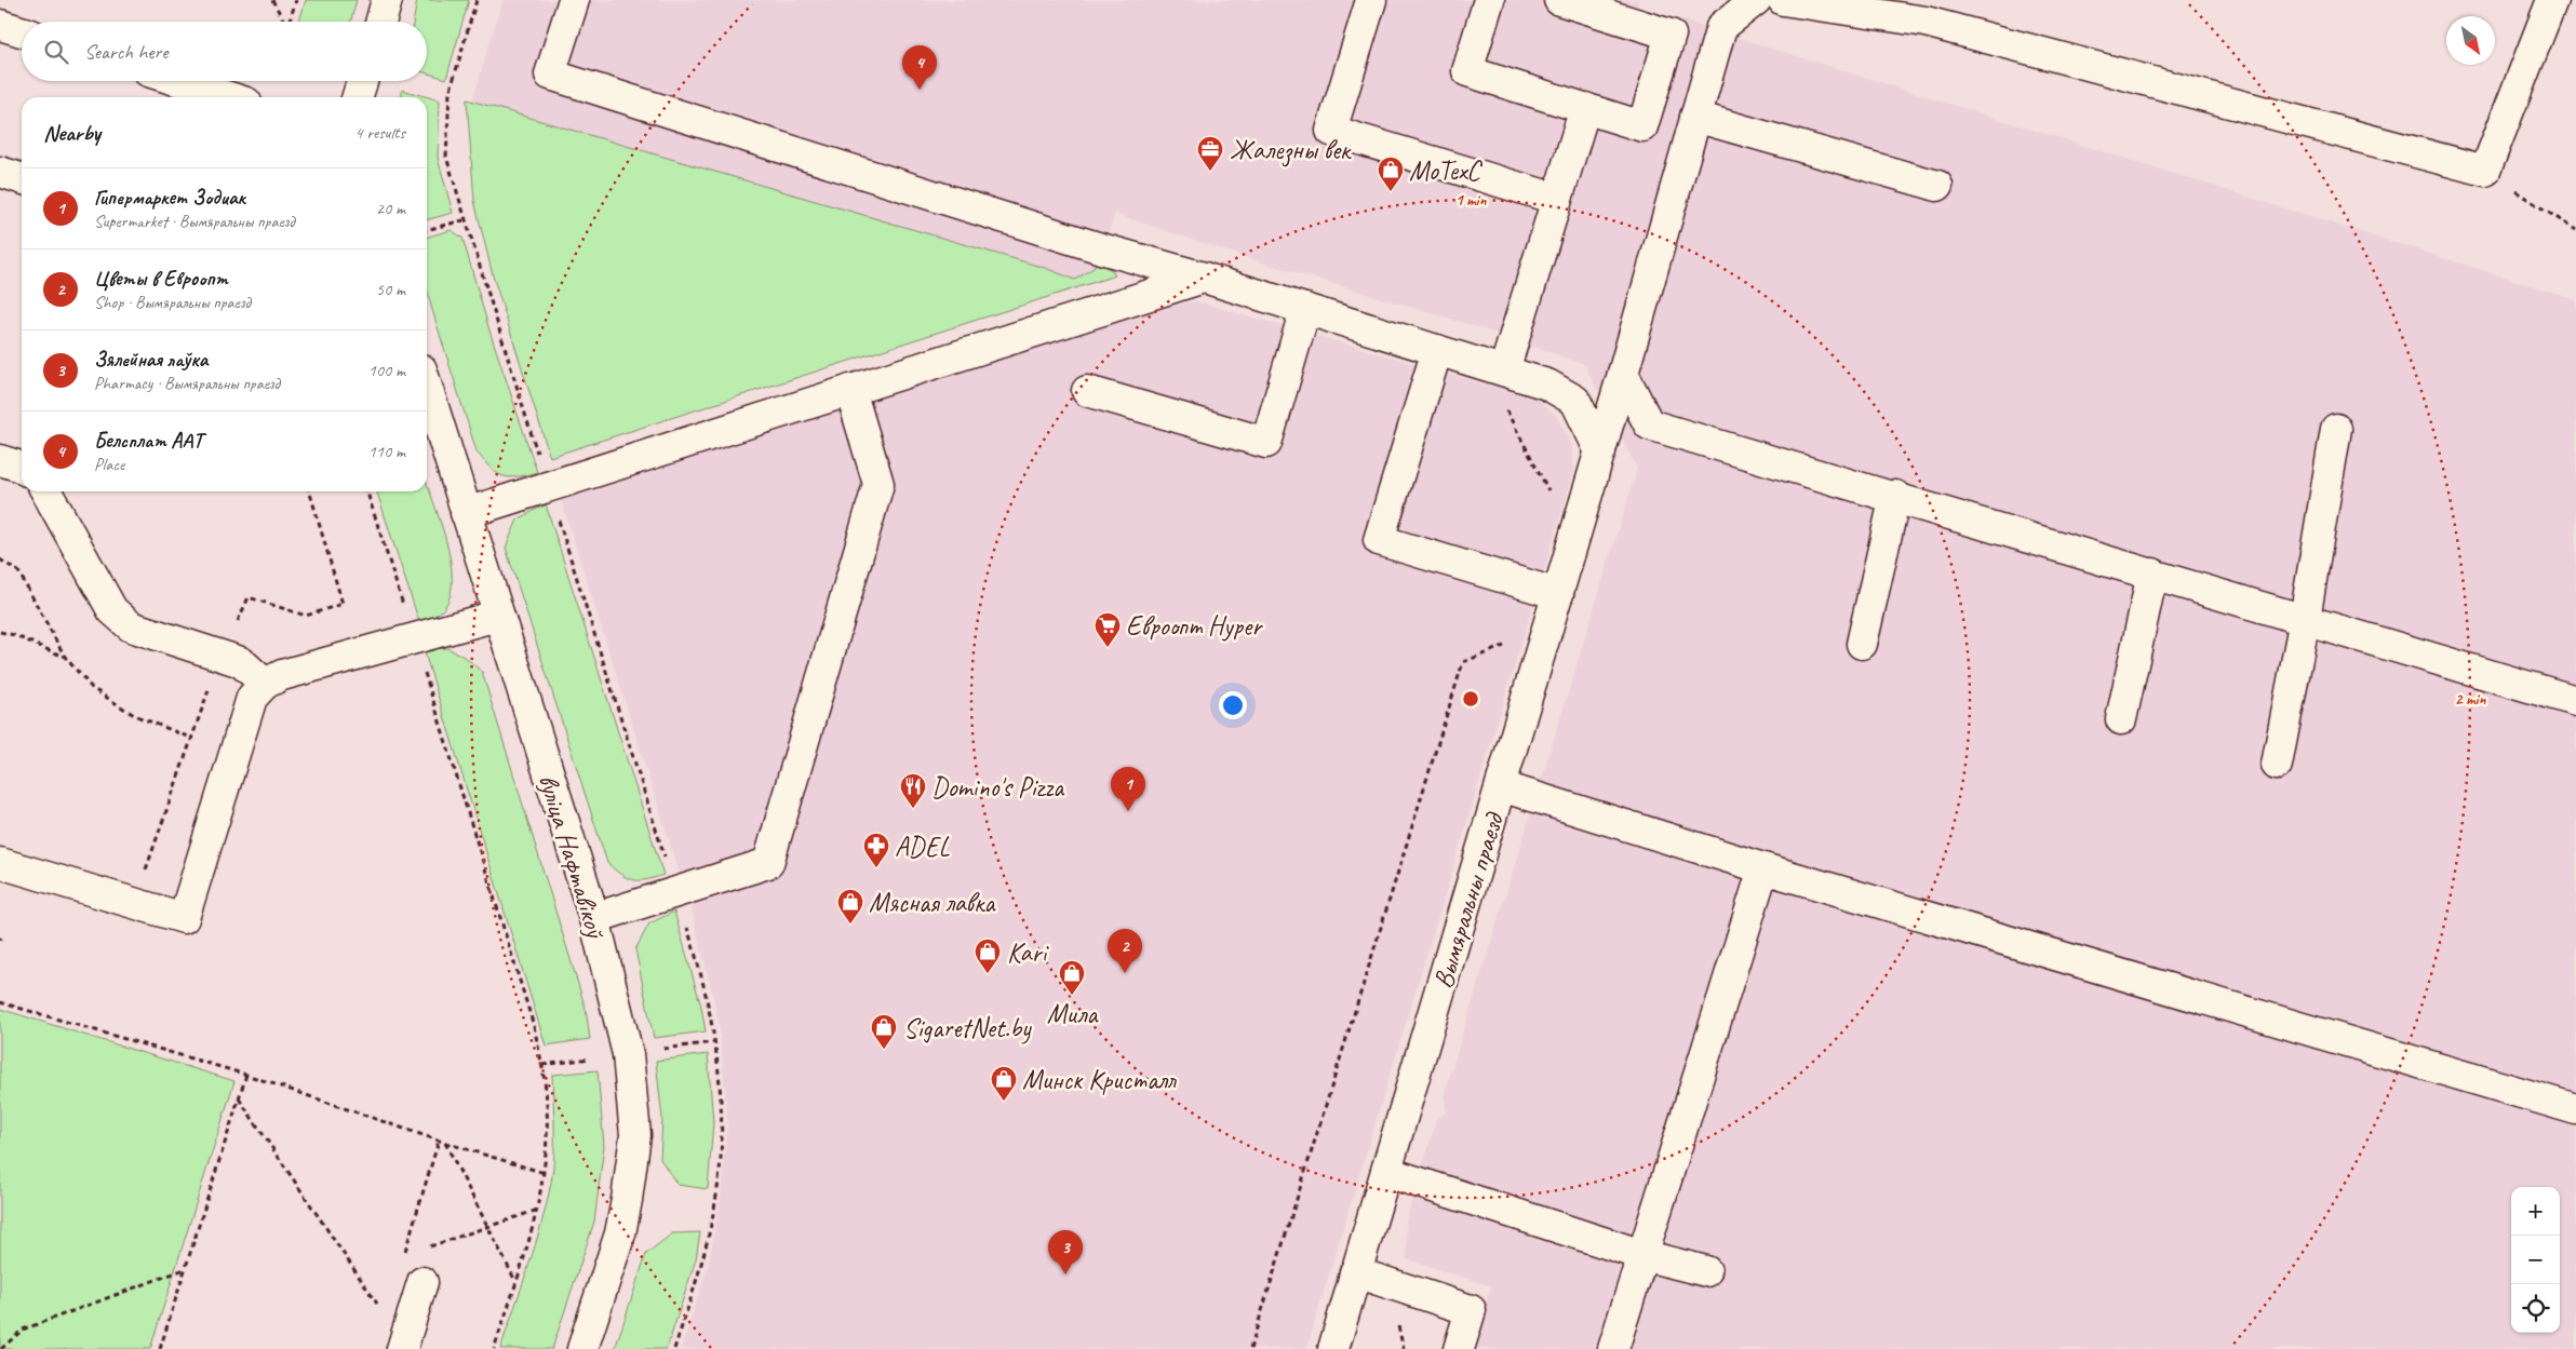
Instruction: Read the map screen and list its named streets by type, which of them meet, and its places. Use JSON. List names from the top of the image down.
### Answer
{
  "streets": {
    "street": ["вуліца Нафтавікоў", "Вымяральны праезд"]
  },
  "places": {
    "office": ["Жалезны век"],
    "shop": [
      "MoTexC",
      "Мясная лавка",
      "Kari",
      "Мила",
      "SigaretNet.by",
      "Минск Кристалл"
    ],
    "supermarket": ["Евроопт Hyper"],
    "restaurant": ["Domino's Pizza"],
    "pharmacy": ["ADEL"]
  },
  "north": "bottom right",
  "page": {
    "search": "Search here",
    "pins": [
      "4",
      "1",
      "2",
      "3"
    ],
    "heading": ["Nearby", "4 results"],
    "list": [
      {
        "mark": "1",
        "name": "Гипермаркет Зодиак",
        "note": "Supermarket · Вымяральны праезд",
        "value": "20 m"
      },
      {
        "mark": "2",
        "name": "Цветы в Евроопт",
        "note": "Shop · Вымяральны праезд",
        "value": "50 m"
      },
      {
        "mark": "3",
        "name": "Зялейная лаўка",
        "note": "Pharmacy · Вымяральны праезд",
        "value": "100 m"
      },
      {
        "mark": "4",
        "name": "Белсплат ААТ",
        "note": "Place",
        "value": "110 m"
      }
    ],
    "map_buttons": ["+", "−"]
  },
  "rings": ["1 min", "2 min"]
}
